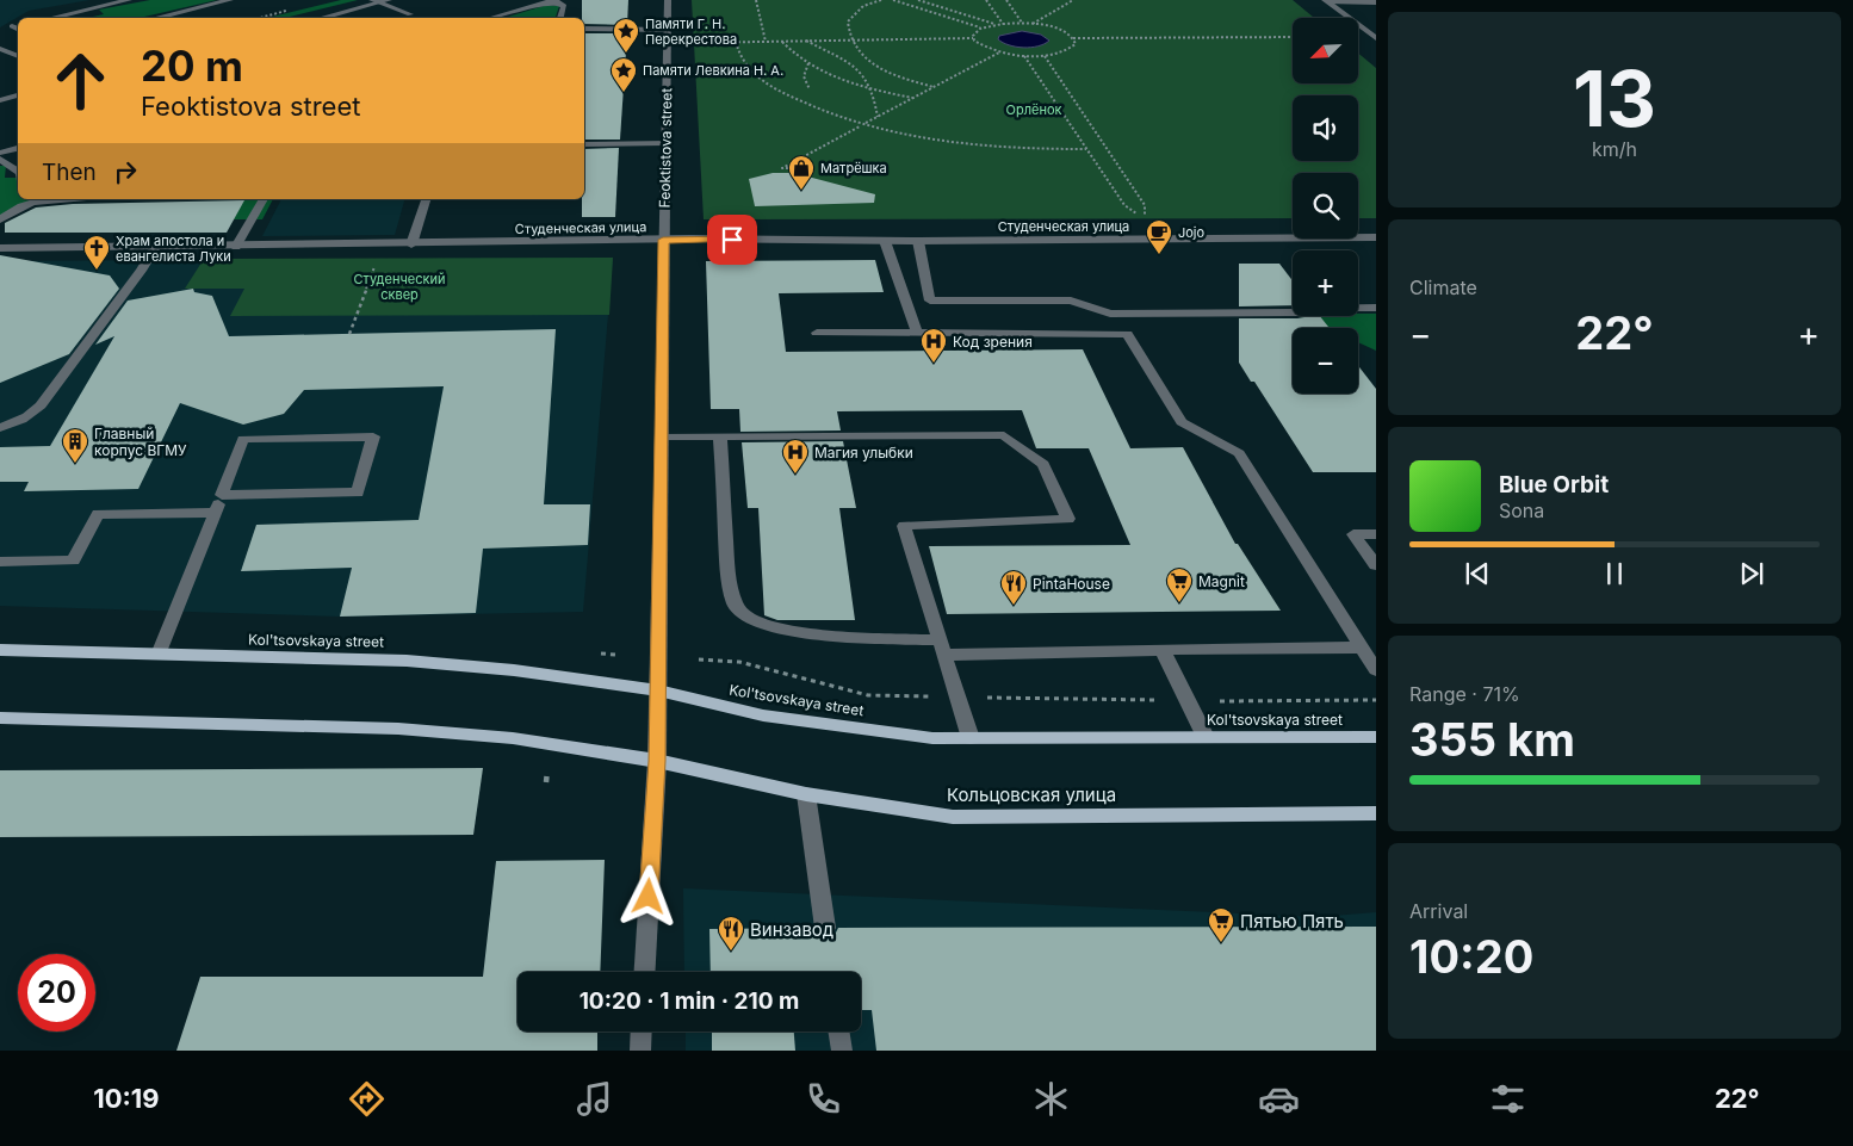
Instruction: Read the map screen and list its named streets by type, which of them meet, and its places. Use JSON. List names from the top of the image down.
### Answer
{
  "streets": {
    "main road": ["Kol'tsovskaya street", "Кольцовская улица"],
    "street": ["Feoktistova street", "Студенческая улица"]
  },
  "crossings": [
    ["Feoktistova street", "Студенческая улица"],
    ["Feoktistova street", "Kol'tsovskaya street"],
    ["Feoktistova street", "Кольцовская улица"]
  ],
  "parks": ["Орлёнок", "Студенческий сквер"],
  "places": {
    "place": ["Памяти Г. Н. Перекрестова", "Памяти Левкина Н. А."],
    "shop": ["Матрёшка"],
    "cafe": ["Jojo"],
    "church": ["Храм апостола и евангелиста Луки"],
    "hospital": ["Код зрения", "Магия улыбки"],
    "building": ["Главный корпус ВГМУ"],
    "supermarket": ["Magnit", "Пятью Пять"],
    "restaurant": ["PintaHouse", "Винзавод"]
  },
  "north": "bottom left",
  "page": {
    "tile": [
      ["13", "km/h"],
      "Climate",
      ["Range · 71%", "355 km"],
      ["Arrival", "10:20"]
    ],
    "map_buttons": ["+", "−"],
    "turn": ["20 m", "Feoktistova street"],
    "then": "Then",
    "heat": ["−", "22°", "+"],
    "song": ["Blue Orbit", "Sona"],
    "limit": "20",
    "trip": "10:20 · 1 min · 210 m",
    "tabs": ["10:19", "22°"]
  }
}
